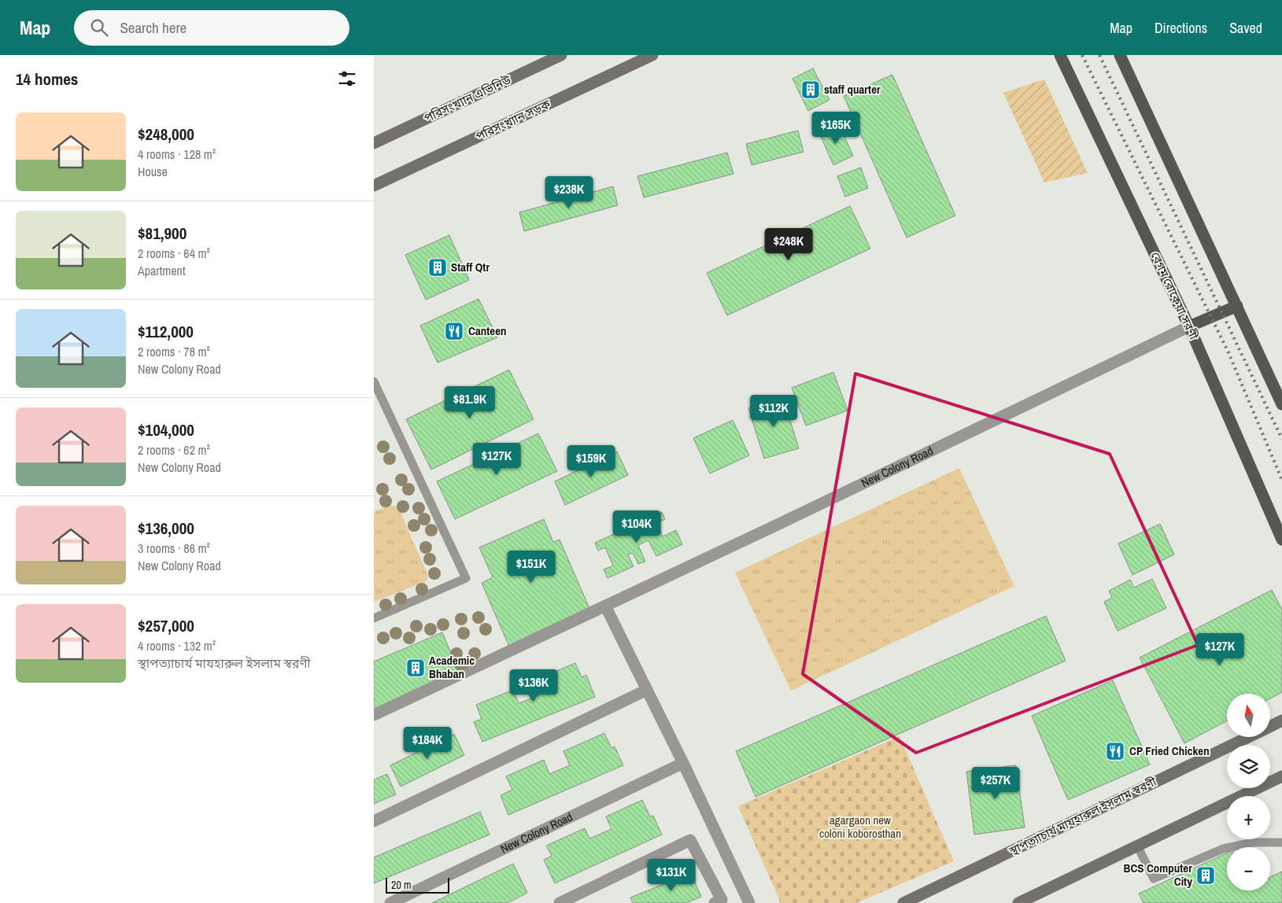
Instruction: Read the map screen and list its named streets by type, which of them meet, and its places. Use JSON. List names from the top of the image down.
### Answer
{
  "streets": {
    "main road": ["বেগম রোকেয়া সরণী"],
    "street": [
      "পরিসংখ্যান এভিনিউ",
      "পরিসংখ্যান সড়ক",
      "New Colony Road",
      "স্থাপত্যাচার্য মাযহারুল ইসলাম স্বরণী"
    ]
  },
  "crossings": [
    ["বেগম রোকেয়া সরণী", "New Colony Road"]
  ],
  "parks": ["agargaon new coloni koborosthan"],
  "places": {
    "building": [
      "staff quarter",
      "Staff Qtr",
      "Academic Bhaban",
      "BCS Computer City"
    ],
    "restaurant": ["Canteen", "CP Fried Chicken"]
  },
  "scale_bar": "20 m",
  "north": "top",
  "page": {
    "header": "Map",
    "search": "Search here",
    "nav": ["Map", "Directions", "Saved"],
    "heading": "14 homes",
    "list": [
      {
        "name": "$248,000",
        "note": "4 rooms · 128 m² · House"
      },
      {
        "name": "$81,900",
        "note": "2 rooms · 64 m² · Apartment"
      },
      {
        "name": "$112,000",
        "note": "2 rooms · 78 m² · New Colony Road"
      },
      {
        "name": "$104,000",
        "note": "2 rooms · 62 m² · New Colony Road"
      },
      {
        "name": "$136,000",
        "note": "3 rooms · 86 m² · New Colony Road"
      },
      {
        "name": "$257,000",
        "note": "4 rooms · 132 m² · স্থাপত্যাচার্য মাযহারুল ইসলাম স্বরণী"
      }
    ],
    "price": [
      "$165K",
      "$238K",
      "$248K",
      "$81.9K",
      "$112K",
      "$127K",
      "$159K",
      "$104K",
      "$151K",
      "$127K",
      "$136K",
      "$184K",
      "$257K",
      "$131K"
    ],
    "map_buttons": ["+", "−"],
    "scale": "20 m"
  }
}
